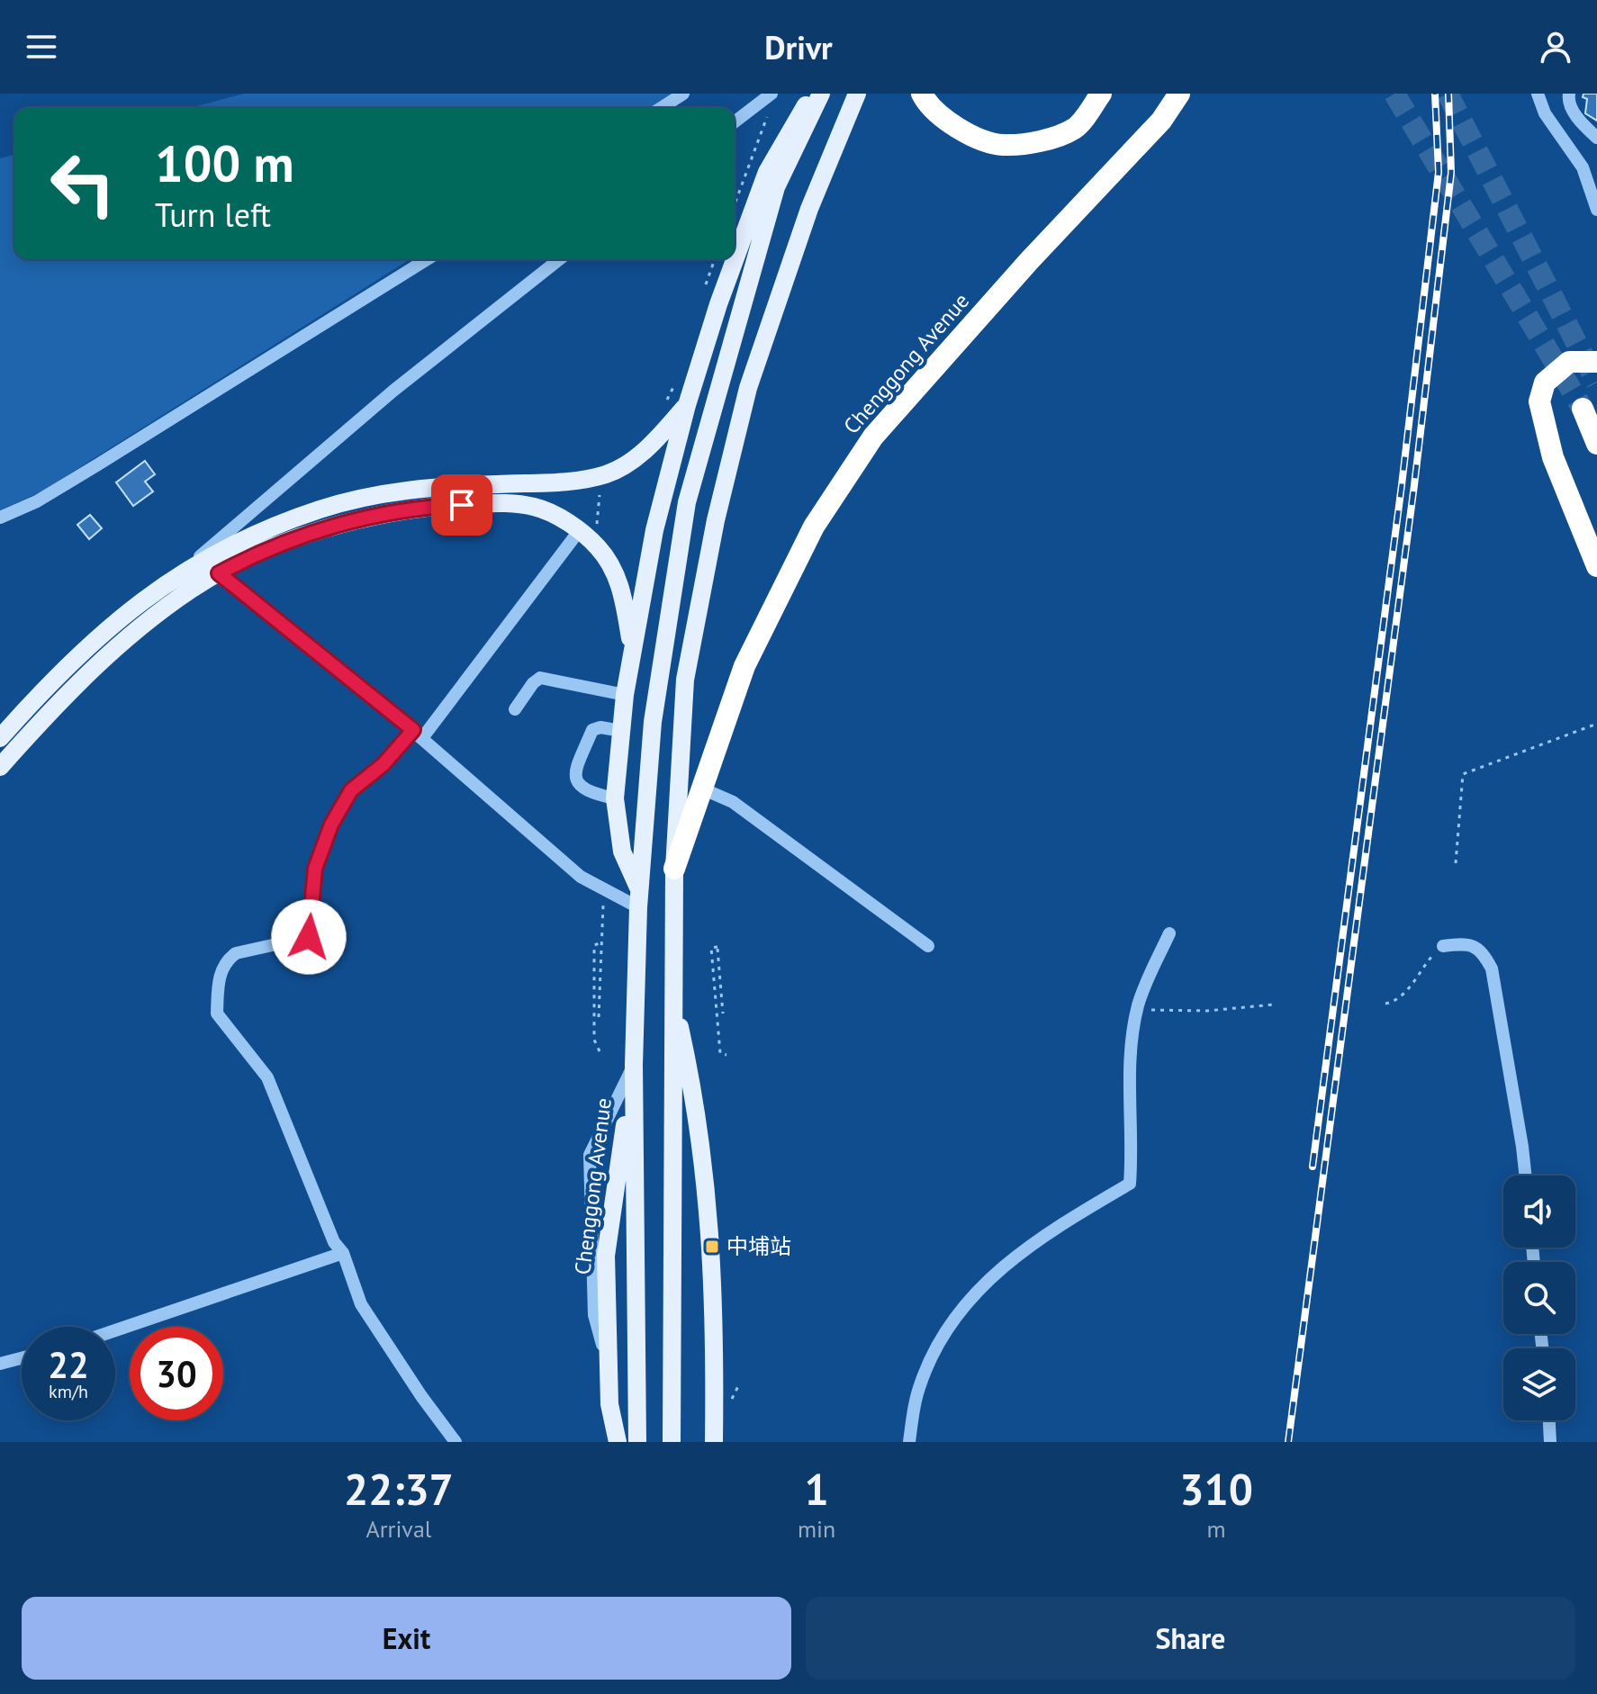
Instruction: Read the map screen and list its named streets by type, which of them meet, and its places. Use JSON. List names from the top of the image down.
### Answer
{
  "streets": {
    "highway": ["Chenggong Avenue"]
  },
  "places": {
    "transit": ["中埔站"]
  },
  "page": {
    "header": "Drivr",
    "turn": ["100 m", "Turn left"],
    "speed": "22 km/h",
    "limit": "30",
    "eta": [
      "22:37",
      "Arrival",
      "1",
      "min",
      "310",
      "m"
    ],
    "buttons": ["Exit", "Share"]
  }
}
